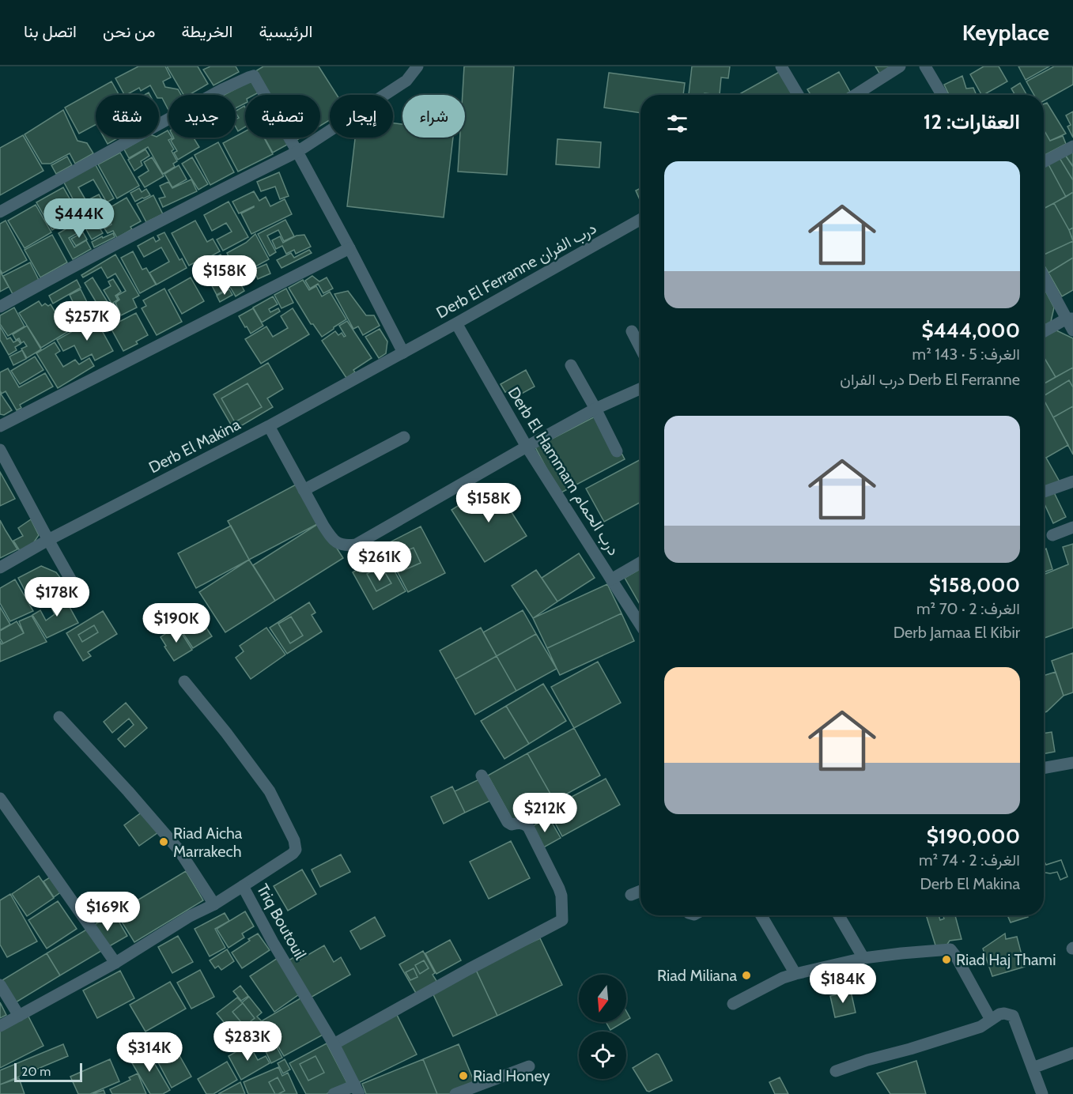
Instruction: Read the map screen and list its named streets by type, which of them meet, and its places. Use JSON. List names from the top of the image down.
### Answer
{
  "streets": {
    "street": [
      "Derb El Ferranne درب الفران",
      "Derb El Makina",
      "Derb El Hammam درب الحمام",
      "Triq Boutouil"
    ]
  },
  "crossings": [
    ["Derb El Ferranne درب الفران", "Derb El Makina"],
    ["Derb El Ferranne درب الفران", "Derb El Hammam درب الحمام"]
  ],
  "places": [
    "Riad Aicha Marrakech",
    "Riad Haj Thami",
    "Riad Miliana",
    "Riad Honey"
  ],
  "scale_bar": "20 m",
  "north": "bottom",
  "page": {
    "header": "Keyplace",
    "nav": [
      "الرئيسية",
      "الخريطة",
      "من نحن",
      "اتصل بنا"
    ],
    "chip": [
      "شراء",
      "إيجار",
      "تصفية",
      "جديد",
      "شقة"
    ],
    "heading": "العقارات: 12",
    "list": [
      {
        "name": "$444,000",
        "note": "الغرف: 5 · 143 m² · Derb El Ferranne درب الفران"
      },
      {
        "name": "$158,000",
        "note": "الغرف: 2 · 70 m² · Derb Jamaa El Kibir"
      },
      {
        "name": "$190,000",
        "note": "الغرف: 2 · 74 m² · Derb El Makina"
      }
    ],
    "price": [
      "$444K",
      "$158K",
      "$257K",
      "$158K",
      "$261K",
      "$178K",
      "$190K",
      "$212K",
      "$169K",
      "$184K",
      "$283K",
      "$314K"
    ],
    "scale": "20 m"
  }
}
